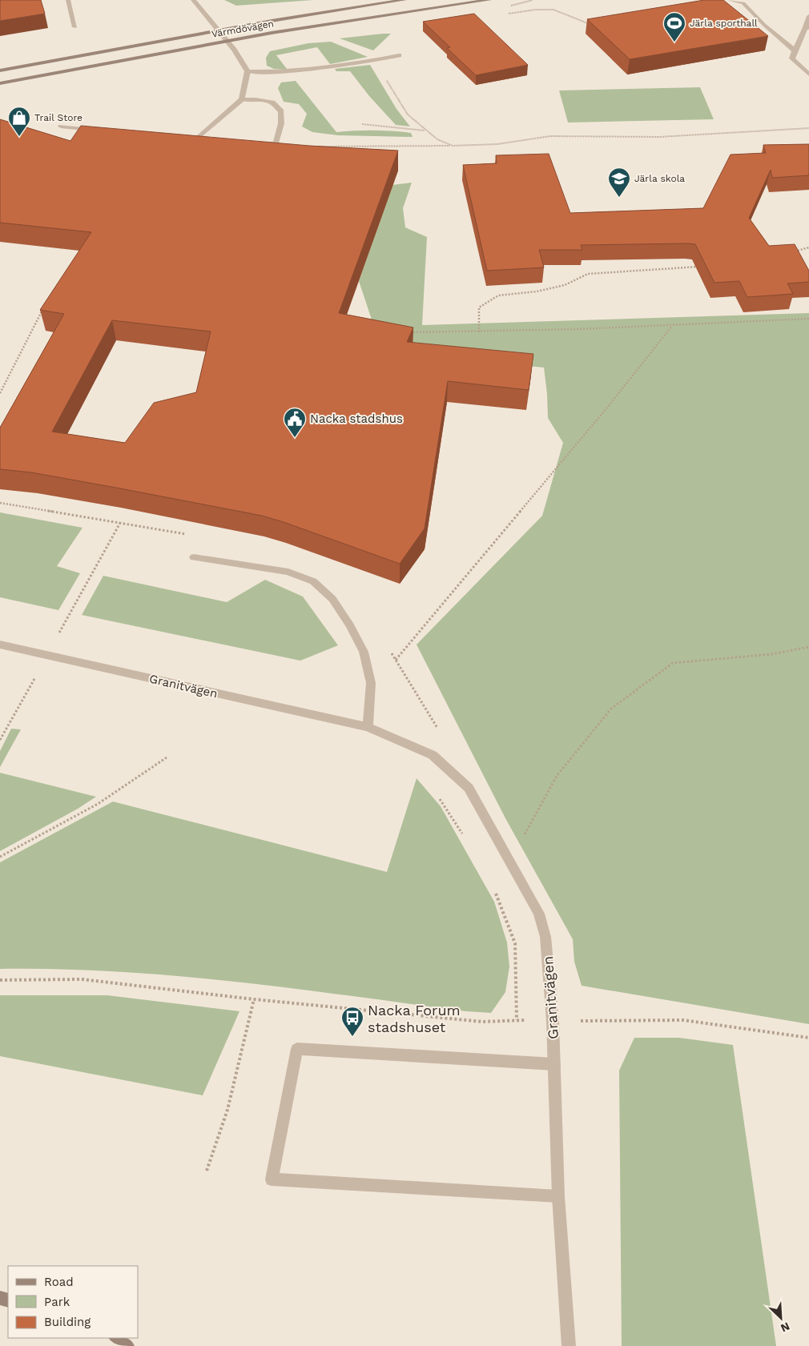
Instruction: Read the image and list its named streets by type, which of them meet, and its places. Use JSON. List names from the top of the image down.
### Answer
{
  "streets": {
    "main road": ["Värmdövägen"],
    "street": ["Granitvägen"]
  },
  "places": {
    "sports": ["Järla sporthall"],
    "shop": ["Trail Store"],
    "school or university": ["Järla skola"],
    "public building": ["Nacka stadshus"],
    "bus stop": ["Nacka Forum stadshuset"]
  },
  "legend": ["Road", "Park", "Building"],
  "north": "bottom right"
}
